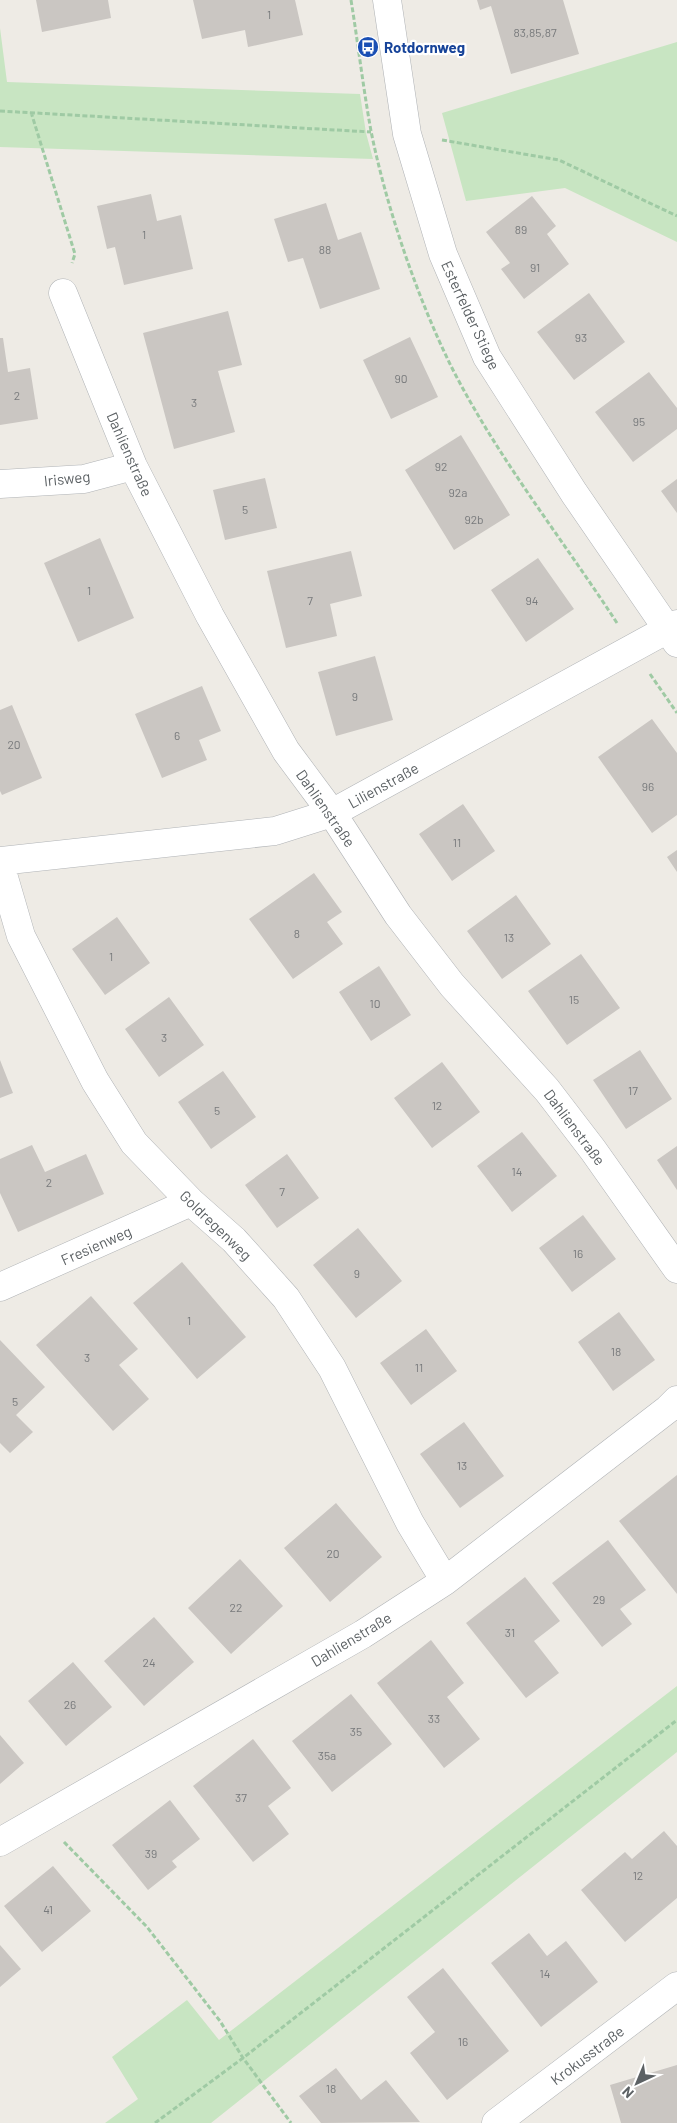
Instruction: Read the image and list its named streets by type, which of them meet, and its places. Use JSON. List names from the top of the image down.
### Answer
{
  "streets": {
    "street": [
      "Esterfelder Stiege",
      "Dahlienstraße",
      "Irisweg",
      "Lilienstraße",
      "Goldregenweg",
      "Fresienweg",
      "Krokusstraße"
    ]
  },
  "crossings": [
    ["Esterfelder Stiege", "Lilienstraße"],
    ["Dahlienstraße", "Irisweg"],
    ["Dahlienstraße", "Lilienstraße"],
    ["Dahlienstraße", "Goldregenweg"],
    ["Goldregenweg", "Fresienweg"]
  ],
  "places": {
    "bus stop": ["Rotdornweg"]
  },
  "house_numbers": [
    "1",
    "83,85,87",
    "89",
    "1",
    "88",
    "91",
    "93",
    "90",
    "2",
    "3",
    "95",
    "92",
    "92a",
    "5",
    "92b",
    "1",
    "7",
    "94",
    "9",
    "6",
    "20",
    "96",
    "11",
    "8",
    "13",
    "1",
    "15",
    "10",
    "3",
    "17",
    "12",
    "5",
    "14",
    "2",
    "7",
    "16",
    "9",
    "1",
    "18",
    "3",
    "11",
    "5",
    "13",
    "20",
    "29",
    "22",
    "31",
    "24",
    "26",
    "33",
    "35",
    "35a",
    "37",
    "39",
    "12",
    "41",
    "14",
    "16",
    "18"
  ],
  "north": "bottom left"
}
